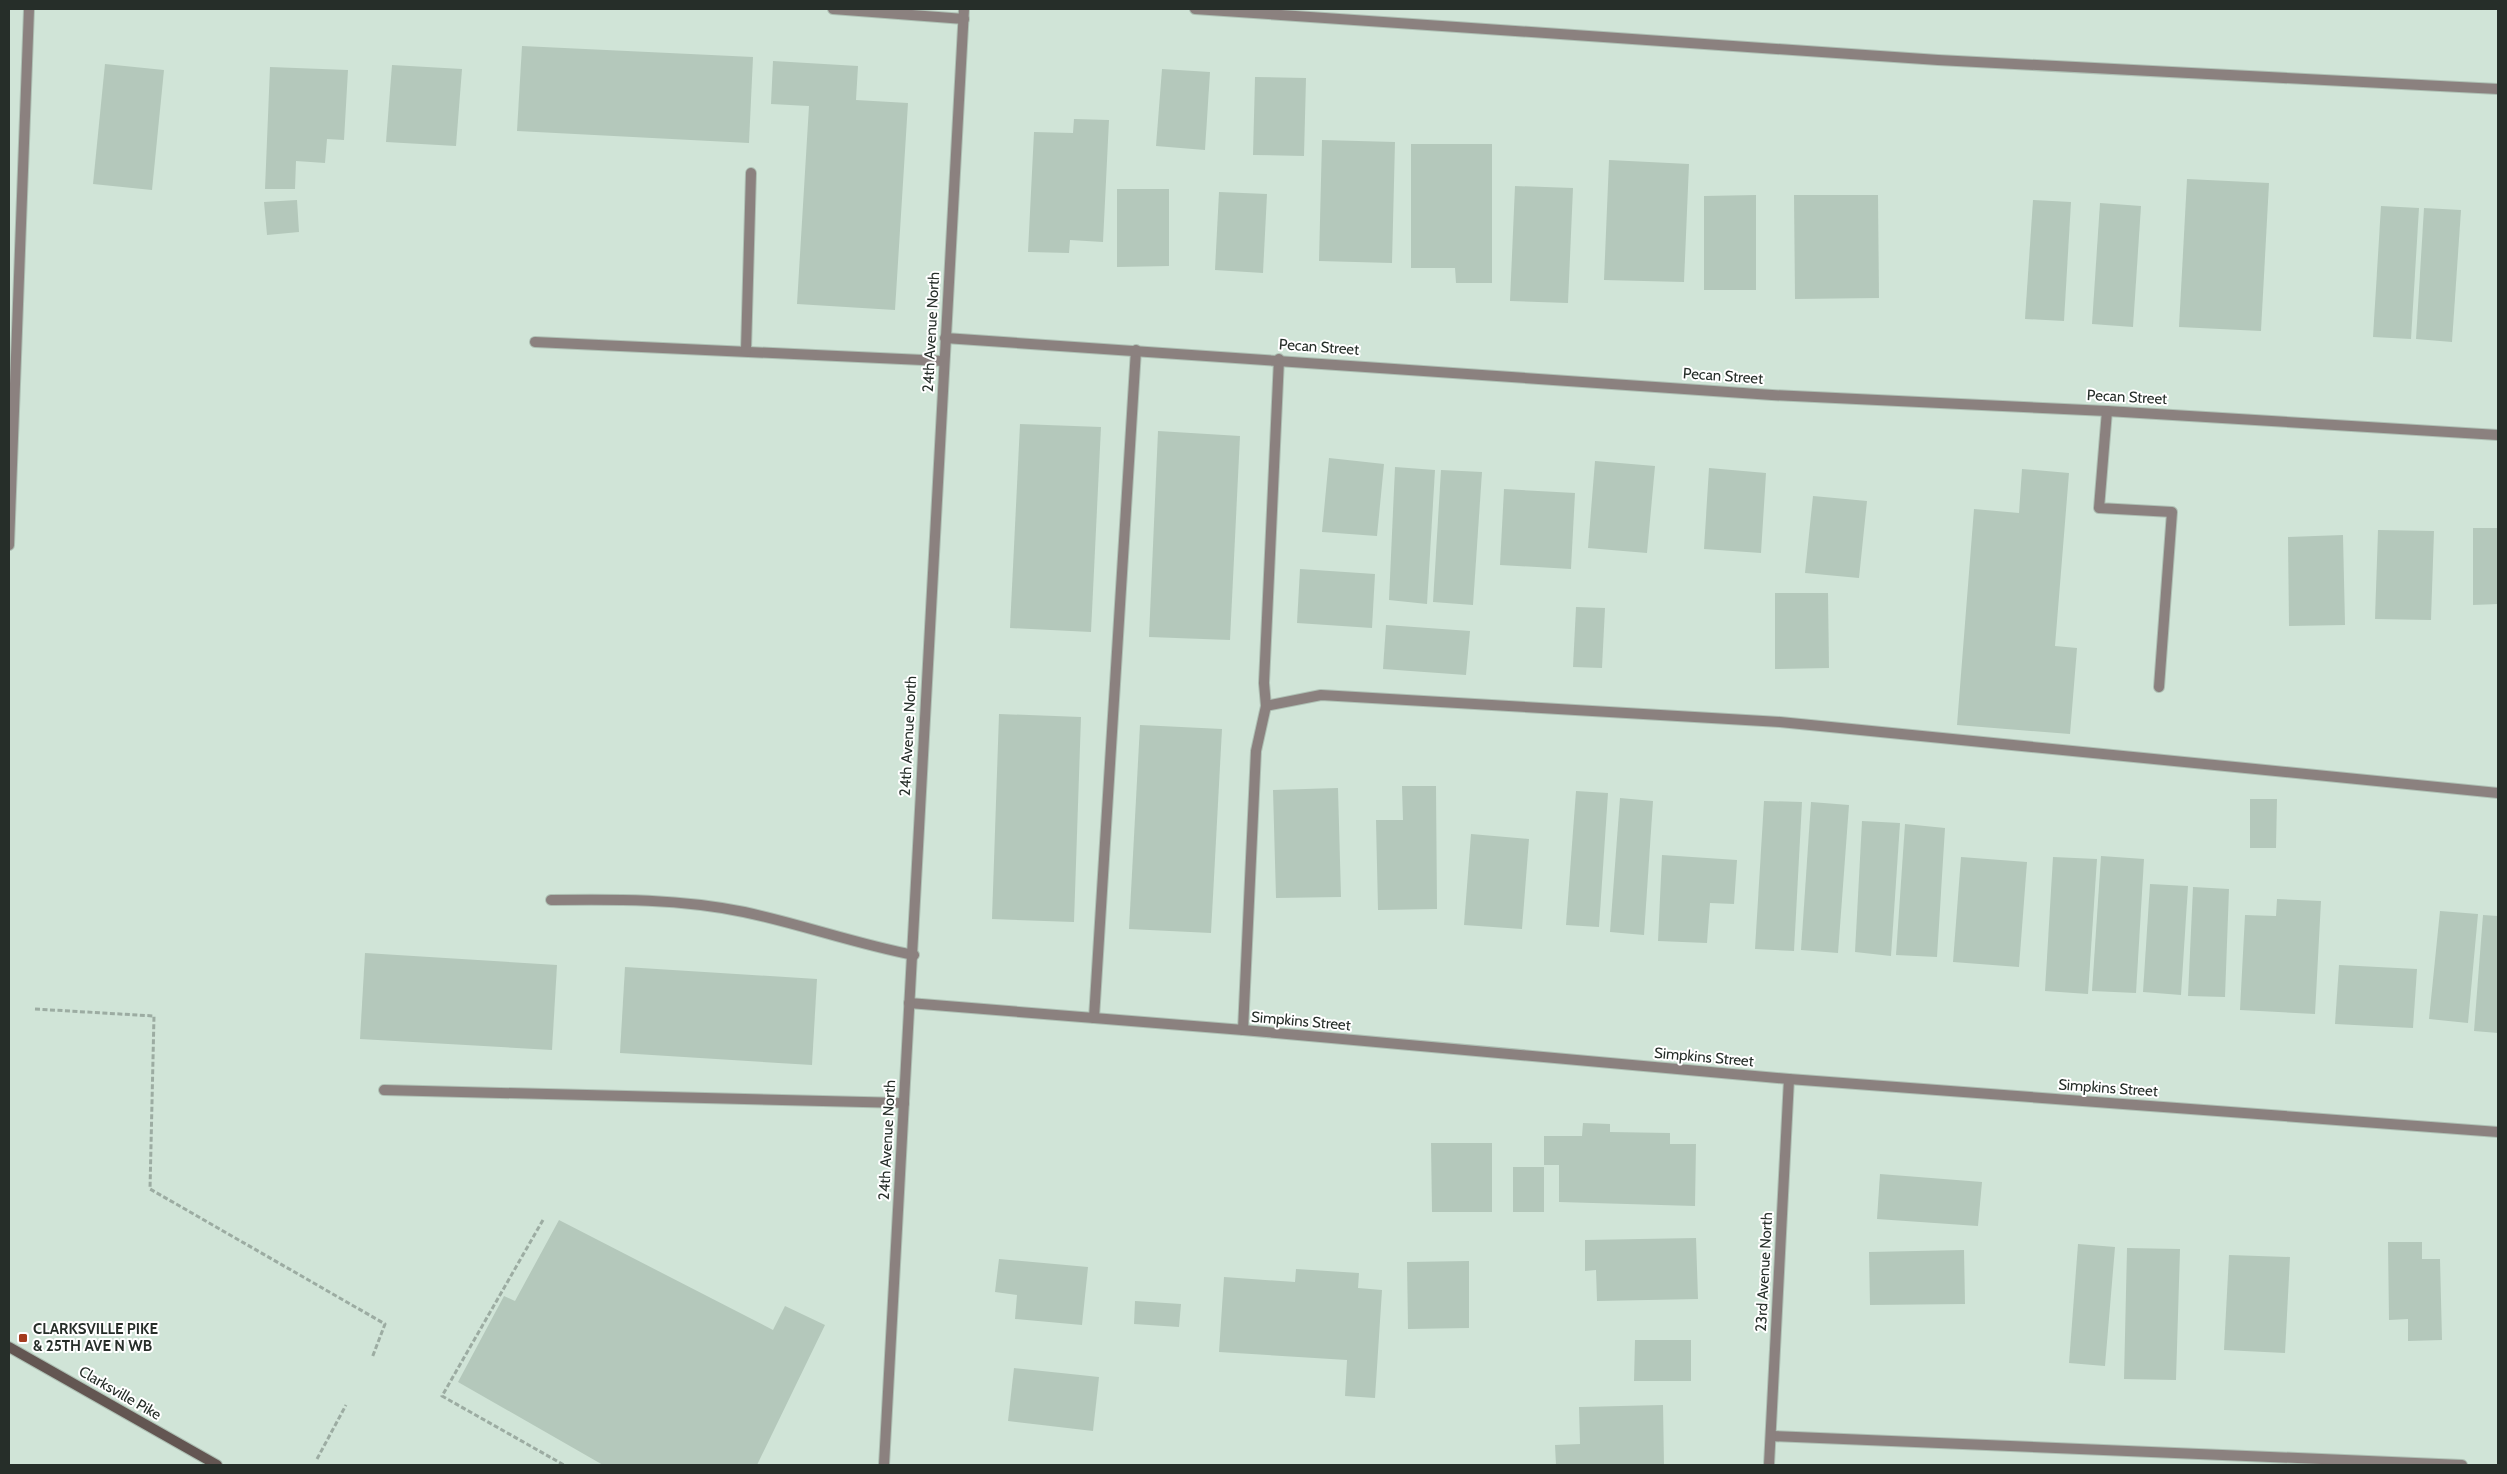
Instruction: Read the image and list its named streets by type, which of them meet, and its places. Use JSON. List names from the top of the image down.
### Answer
{
  "streets": {
    "main road": ["Clarksville Pike"],
    "street": [
      "24th Avenue North",
      "Pecan Street",
      "Simpkins Street",
      "23rd Avenue North"
    ]
  },
  "crossings": [
    ["24th Avenue North", "Pecan Street"],
    ["24th Avenue North", "Simpkins Street"],
    ["Simpkins Street", "23rd Avenue North"]
  ],
  "places": {
    "transit": ["CLARKSVILLE PIKE & 25TH AVE N WB"]
  }
}
